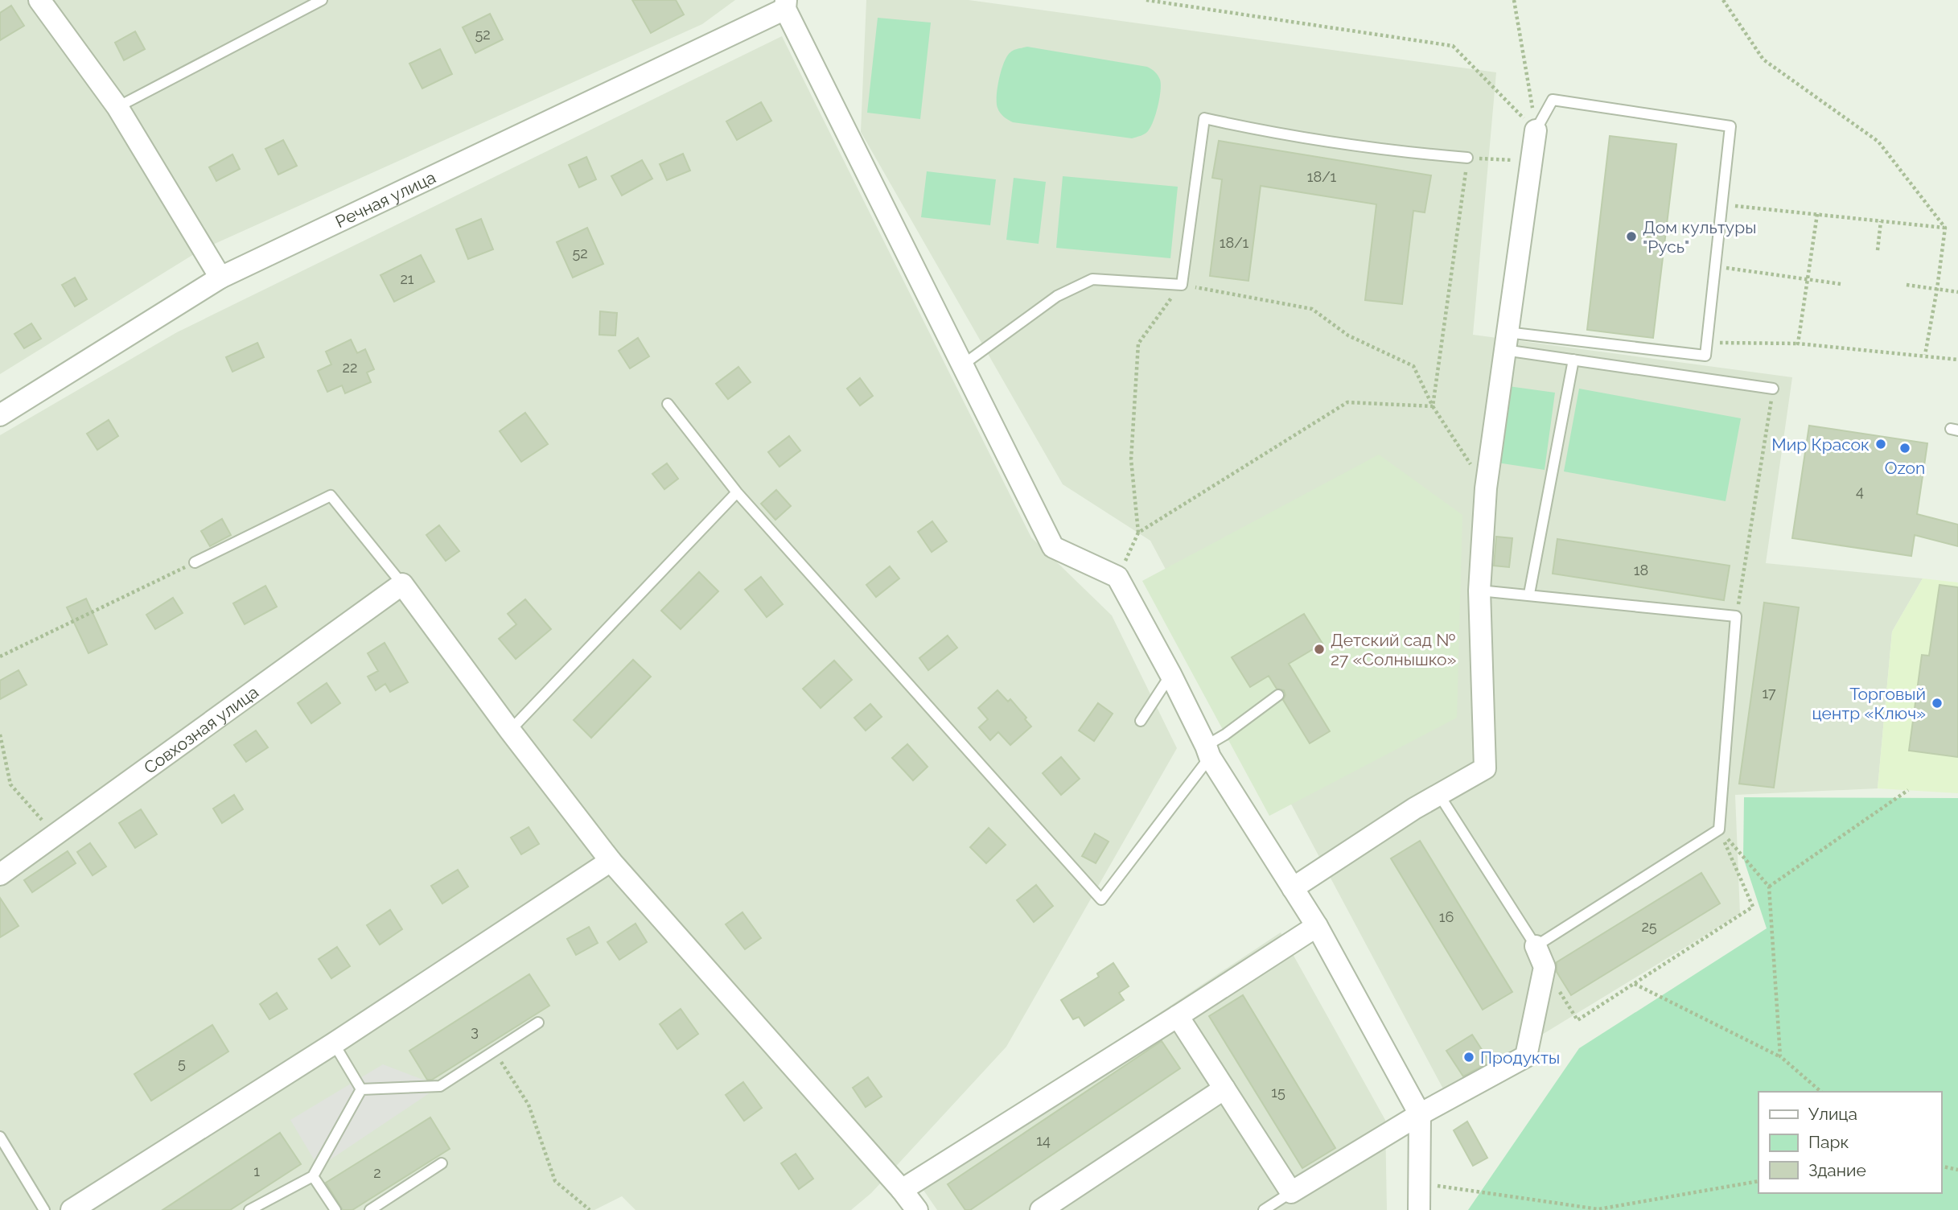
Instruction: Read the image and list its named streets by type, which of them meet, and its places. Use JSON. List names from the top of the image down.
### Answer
{
  "streets": {
    "street": ["Речная улица", "Совхозная улица"]
  },
  "places": [
    "Дом культуры \"Русь\"",
    "Мир Красок",
    "Ozon",
    "Детский сад № 27 «Солнышко»",
    "Торговый центр «Ключ»",
    "Продукты"
  ],
  "house_numbers": [
    "52",
    "18/1",
    "18/1",
    "52",
    "21",
    "22",
    "4",
    "18",
    "17",
    "16",
    "25",
    "3",
    "5",
    "15",
    "14",
    "1",
    "2"
  ],
  "legend": ["Улица", "Парк", "Здание"]
}
